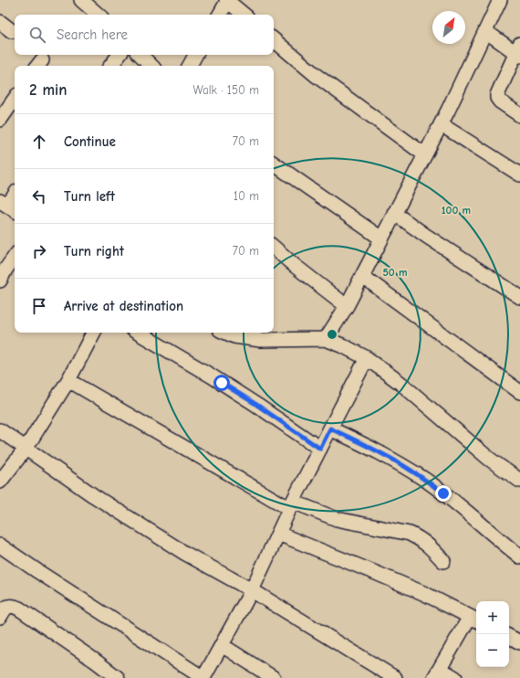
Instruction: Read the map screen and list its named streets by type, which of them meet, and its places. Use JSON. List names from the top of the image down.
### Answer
{
  "north": "top right",
  "page": {
    "search": "Search here",
    "heading": ["2 min", "Walk · 150 m"],
    "list": [
      ["Continue", "70 m"],
      ["Turn left", "10 m"],
      ["Turn right", "70 m"],
      "Arrive at destination"
    ],
    "map_buttons": ["+", "−"]
  },
  "rings": ["100 m", "50 m"]
}
